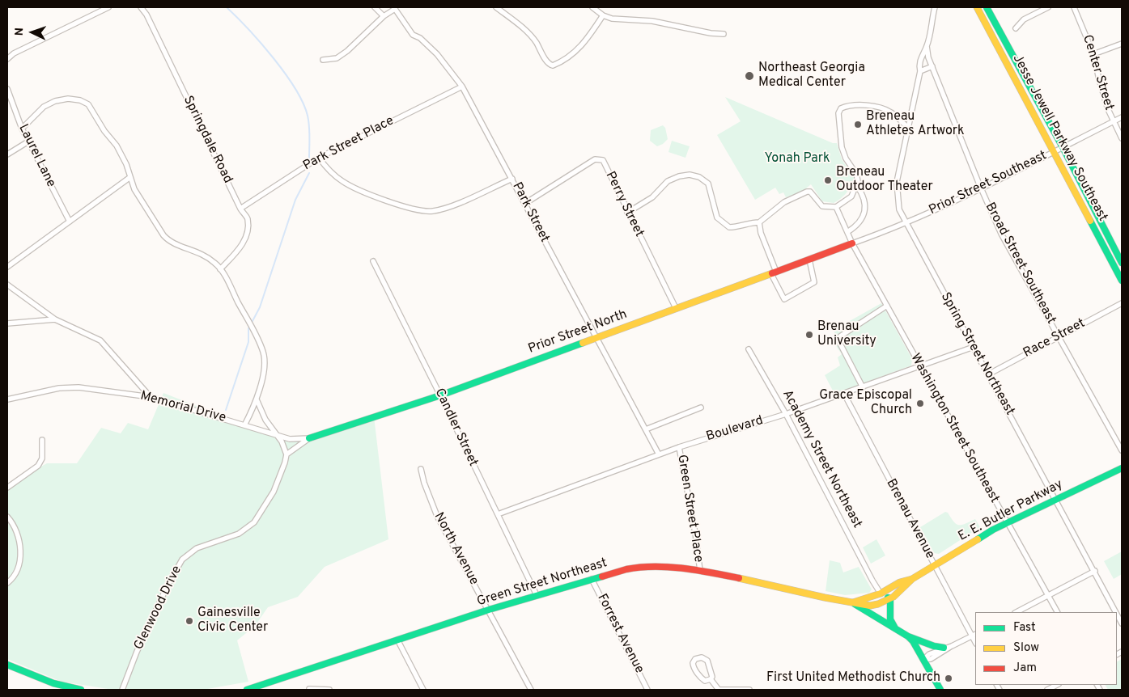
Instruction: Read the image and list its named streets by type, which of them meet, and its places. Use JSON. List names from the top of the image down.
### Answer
{
  "streets": {
    "main road": [
      "Jesse Jewell Parkway Southeast",
      "Prior Street North",
      "E. E. Butler Parkway",
      "Green Street Northeast"
    ],
    "street": [
      "Center Street",
      "Springdale Road",
      "Park Street Place",
      "Laurel Lane",
      "Prior Street Southeast",
      "Perry Street",
      "Park Street",
      "Broad Street Southeast",
      "Race Street",
      "Spring Street Northeast",
      "Memorial Drive",
      "Candler Street",
      "Washington Street Southeast",
      "Boulevard",
      "Academy Street Northeast",
      "Green Street Place",
      "Brenau Avenue",
      "North Avenue",
      "Glenwood Drive",
      "Forrest Avenue"
    ]
  },
  "crossings": [
    ["Center Street", "Prior Street Southeast"],
    ["Jesse Jewell Parkway Southeast", "Prior Street Southeast"],
    ["Springdale Road", "Park Street Place"],
    ["Park Street Place", "Park Street"],
    ["Prior Street Southeast", "Broad Street Southeast"],
    ["Prior Street Southeast", "Prior Street North"],
    ["Prior Street Southeast", "Spring Street Northeast"],
    ["Prior Street Southeast", "Washington Street Southeast"],
    ["Perry Street", "Park Street"],
    ["Perry Street", "Prior Street North"],
    ["Park Street", "Prior Street North"],
    ["Park Street", "Boulevard"],
    ["Broad Street Southeast", "Race Street"],
    ["Broad Street Southeast", "Spring Street Northeast"],
    ["Prior Street North", "Memorial Drive"],
    ["Prior Street North", "Candler Street"],
    ["Prior Street North", "Washington Street Southeast"],
    ["Race Street", "Spring Street Northeast"],
    ["Spring Street Northeast", "Boulevard"],
    ["Spring Street Northeast", "E. E. Butler Parkway"],
    ["Candler Street", "Boulevard"],
    ["Candler Street", "Green Street Northeast"],
    ["Washington Street Southeast", "Boulevard"],
    ["Washington Street Southeast", "E. E. Butler Parkway"],
    ["Boulevard", "Academy Street Northeast"],
    ["Boulevard", "Green Street Place"],
    ["Boulevard", "Brenau Avenue"],
    ["Academy Street Northeast", "E. E. Butler Parkway"],
    ["Green Street Place", "Green Street Northeast"],
    ["E. E. Butler Parkway", "Brenau Avenue"],
    ["E. E. Butler Parkway", "Green Street Northeast"],
    ["North Avenue", "Green Street Northeast"],
    ["Green Street Northeast", "Forrest Avenue"]
  ],
  "parks": ["Yonah Park"],
  "places": [
    "Northeast Georgia Medical Center",
    "Breneau Athletes Artwork",
    "Breneau Outdoor Theater",
    "Brenau University",
    "Grace Episcopal Church",
    "Gainesville Civic Center",
    "First United Methodist Church"
  ],
  "legend": ["Fast", "Slow", "Jam"],
  "north": "left"
}
